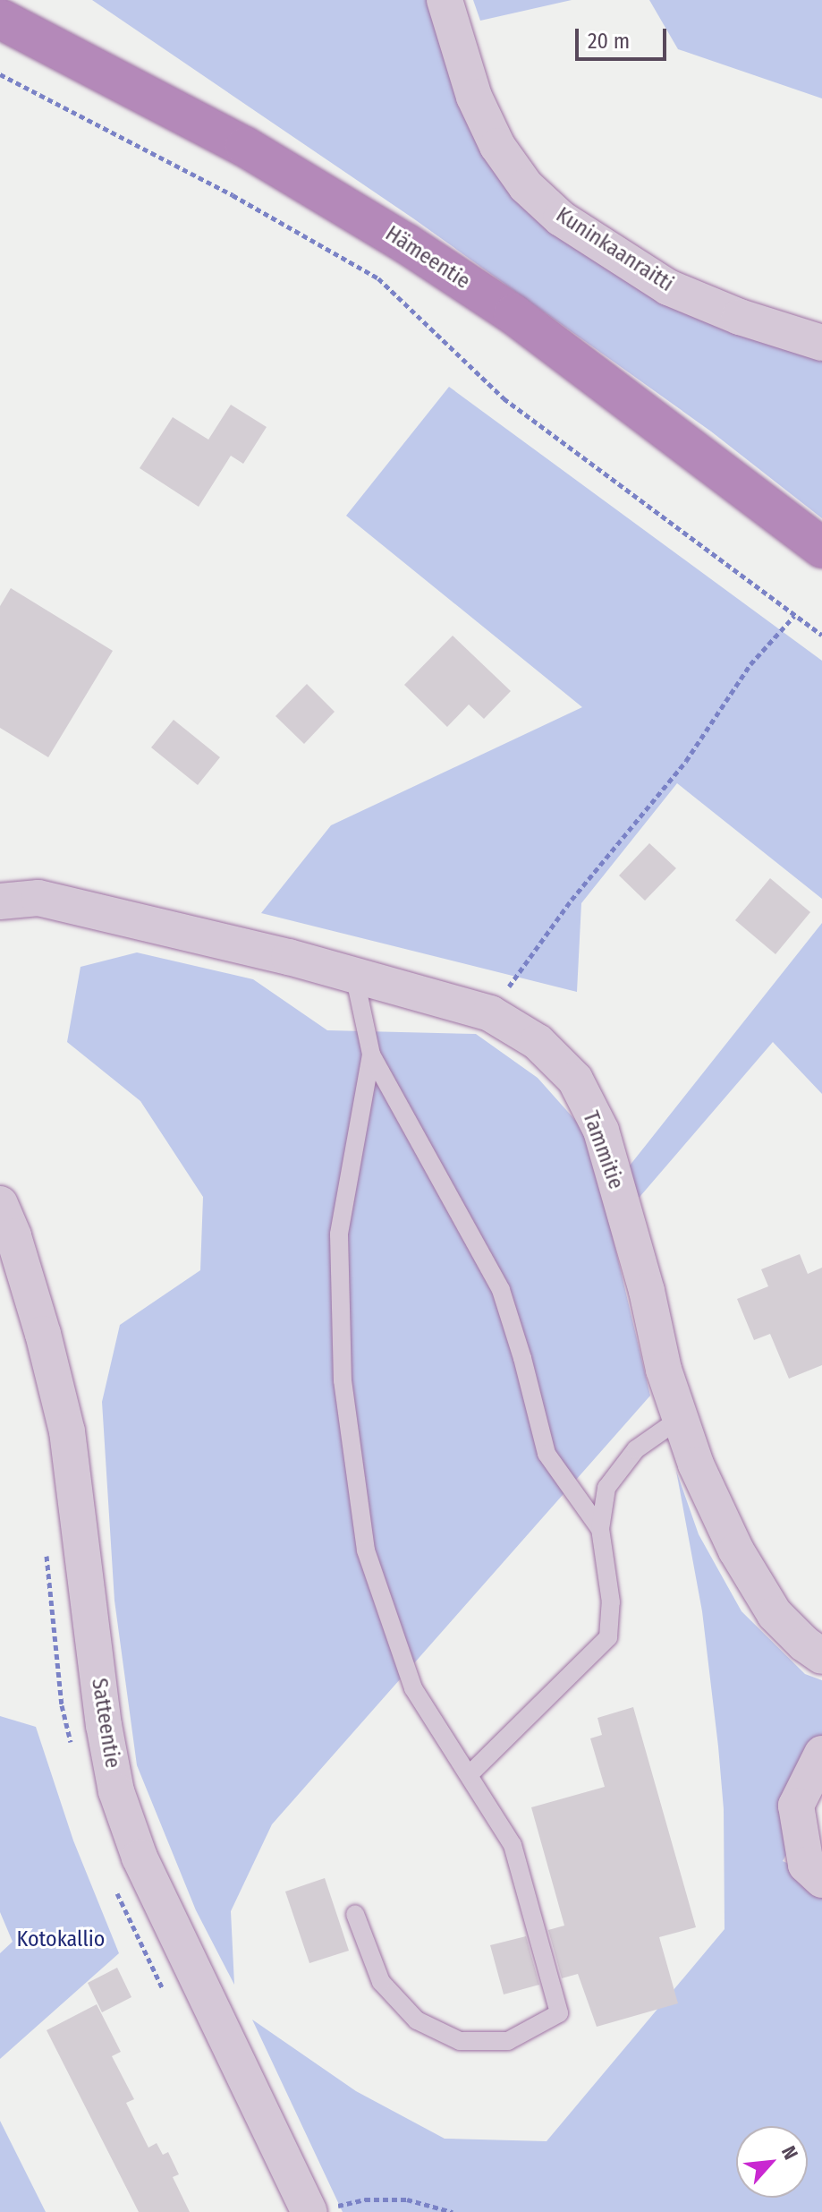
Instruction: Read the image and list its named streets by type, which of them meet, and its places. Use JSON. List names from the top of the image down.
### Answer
{
  "streets": {
    "highway": ["Hämeentie"],
    "street": ["Kuninkaanraitti", "Tammitie", "Satteentie"]
  },
  "parks": ["Kotokallio"],
  "scale_bar": "20 m",
  "north": "top right"
}
